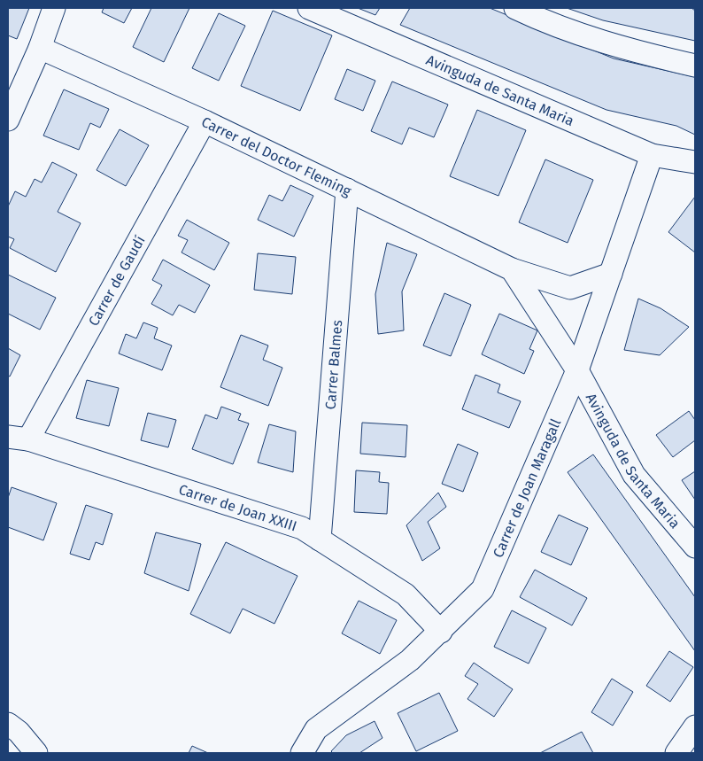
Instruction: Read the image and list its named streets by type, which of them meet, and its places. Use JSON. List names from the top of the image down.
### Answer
{
  "streets": {
    "street": [
      "Avinguda de Santa Maria",
      "Carrer del Doctor Fleming",
      "Carrer de Gaudí",
      "Carrer Balmes",
      "Carrer de Joan Maragall",
      "Carrer de Joan XXIII"
    ]
  },
  "crossings": [
    ["Avinguda de Santa Maria", "Carrer de Joan Maragall"],
    ["Carrer del Doctor Fleming", "Carrer de Gaudí"],
    ["Carrer del Doctor Fleming", "Carrer Balmes"],
    ["Carrer del Doctor Fleming", "Carrer de Joan Maragall"],
    ["Carrer de Gaudí", "Carrer de Joan XXIII"],
    ["Carrer Balmes", "Carrer de Joan XXIII"],
    ["Carrer de Joan Maragall", "Carrer de Joan XXIII"]
  ]
}
